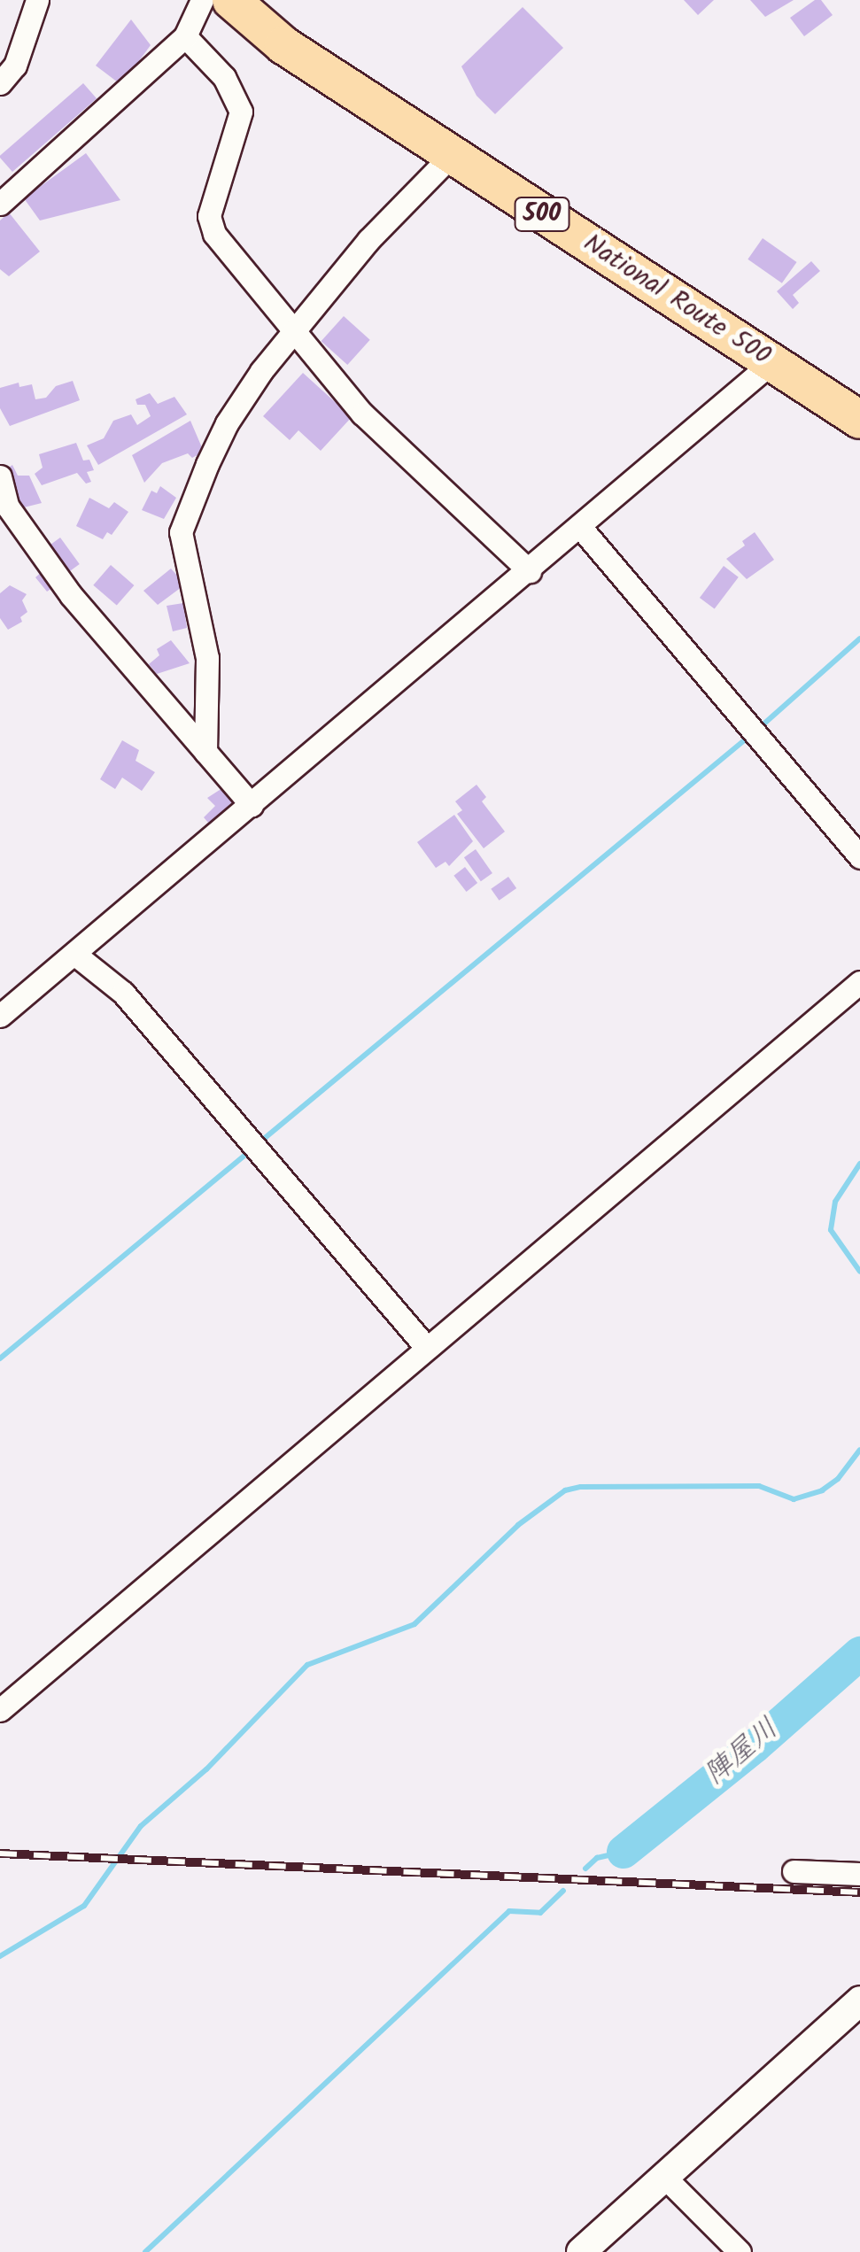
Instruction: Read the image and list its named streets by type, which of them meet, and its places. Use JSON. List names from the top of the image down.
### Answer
{
  "streets": {
    "highway": ["500", "National Route 500"]
  },
  "water": ["陣屋川"]
}
